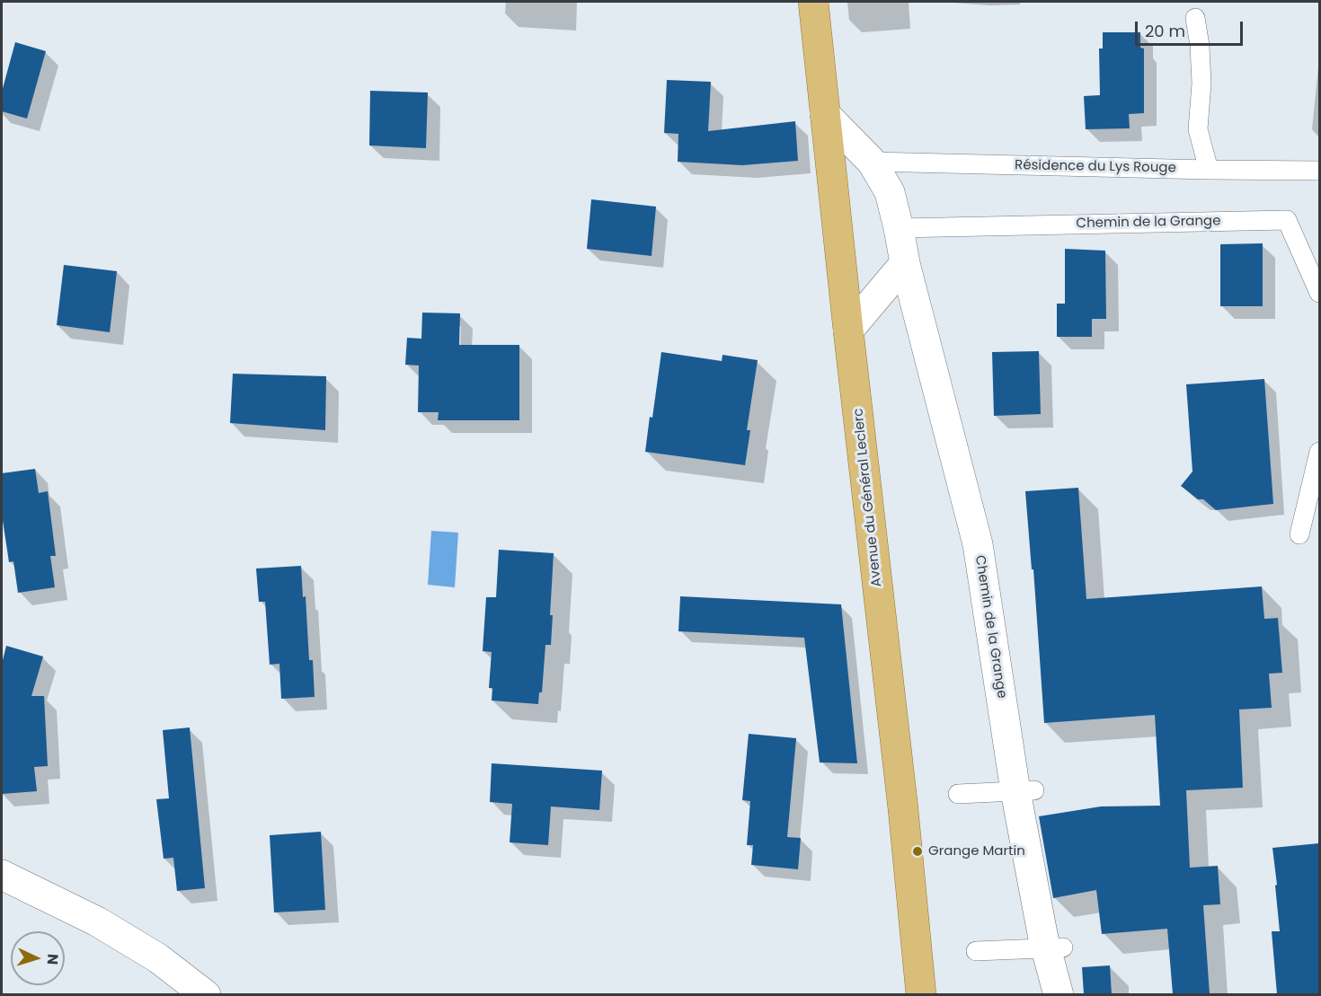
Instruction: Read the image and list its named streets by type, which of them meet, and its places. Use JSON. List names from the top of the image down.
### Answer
{
  "streets": {
    "main road": ["Avenue du Général Leclerc"],
    "street": ["Chemin de la Grange"],
    "lane": ["Résidence du Lys Rouge"]
  },
  "crossings": [
    ["Résidence du Lys Rouge", "Chemin de la Grange"],
    ["Chemin de la Grange", "Avenue du Général Leclerc"]
  ],
  "places": ["Grange Martin"],
  "scale_bar": "20 m",
  "north": "right"
}
